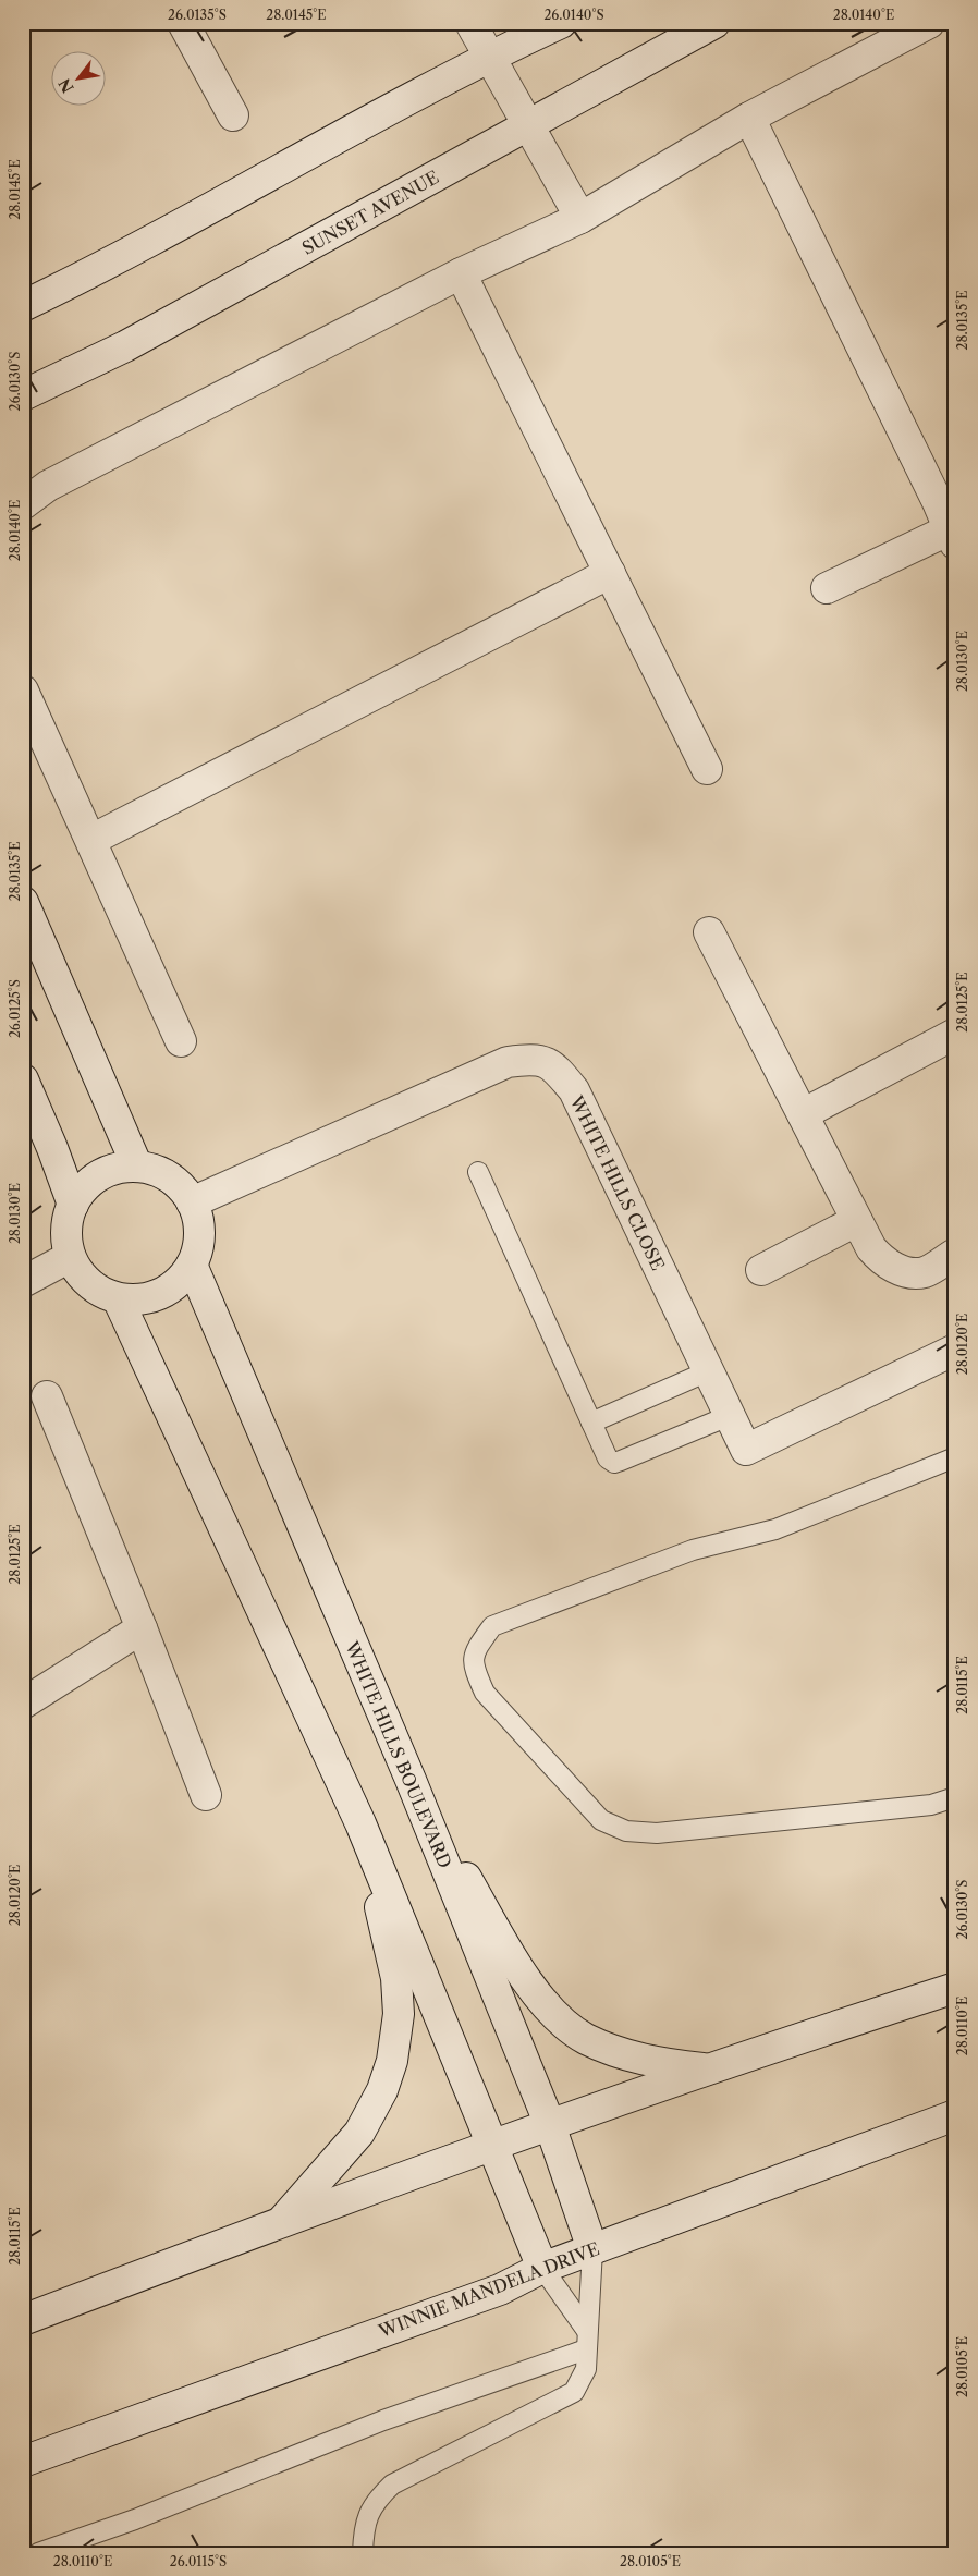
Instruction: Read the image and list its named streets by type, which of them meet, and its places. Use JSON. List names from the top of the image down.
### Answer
{
  "streets": {
    "street": [
      "SUNSET AVENUE",
      "WHITE HILLS CLOSE",
      "WHITE HILLS BOULEVARD",
      "WINNIE MANDELA DRIVE"
    ]
  },
  "crossings": [
    ["WHITE HILLS CLOSE", "WHITE HILLS BOULEVARD"],
    ["WHITE HILLS BOULEVARD", "WINNIE MANDELA DRIVE"]
  ],
  "north": "bottom left",
  "coordinates": [
    "26.0135°S",
    "28.0145°E",
    "26.0140°S",
    "28.0140°E",
    "28.0135°E",
    "26.0130°S",
    "28.0130°E",
    "28.0125°E",
    "26.0125°S",
    "28.0120°E",
    "28.0115°E",
    "28.0110°E",
    "28.0105°E",
    "26.0115°S"
  ]
}
